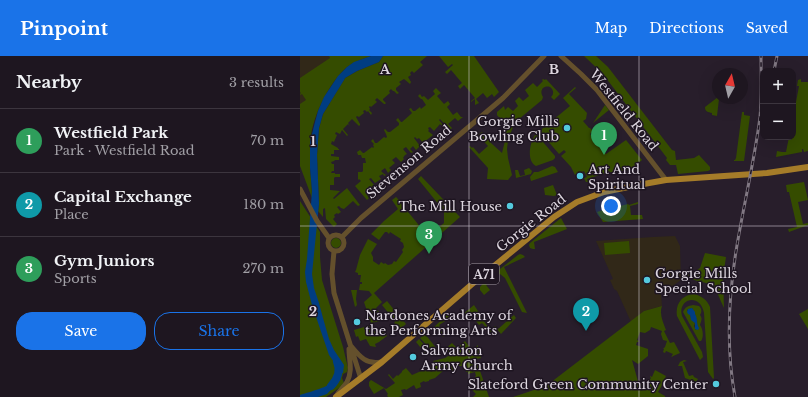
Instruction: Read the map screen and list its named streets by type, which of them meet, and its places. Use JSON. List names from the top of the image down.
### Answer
{
  "streets": {
    "main road": ["Gorgie Road", "A71"],
    "street": ["Westfield Road", "Stevenson Road"]
  },
  "crossings": [
    ["Westfield Road", "Gorgie Road"]
  ],
  "places": [
    "Gorgie Mills Bowling Club",
    "Art And Spiritual",
    "The Mill House",
    "Gorgie Mills Special School",
    "Nardones Academy of the Performing Arts",
    "Salvation Army Church",
    "Slateford Green Community Center"
  ],
  "north": "top",
  "page": {
    "header": "Pinpoint",
    "nav": ["Map", "Directions", "Saved"],
    "heading": ["Nearby", "3 results"],
    "map_buttons": ["+", "−"],
    "list": [
      {
        "mark": "1",
        "name": "Westfield Park",
        "note": "Park · Westfield Road",
        "value": "70 m"
      },
      {
        "mark": "2",
        "name": "Capital Exchange",
        "note": "Place",
        "value": "180 m"
      },
      {
        "mark": "3",
        "name": "Gym Juniors",
        "note": "Sports",
        "value": "270 m"
      }
    ],
    "pins": ["1", "3", "2"],
    "buttons": ["Save", "Share"]
  },
  "grid": {
    "columns": ["A", "B"],
    "rows": ["1", "2"]
  }
}
